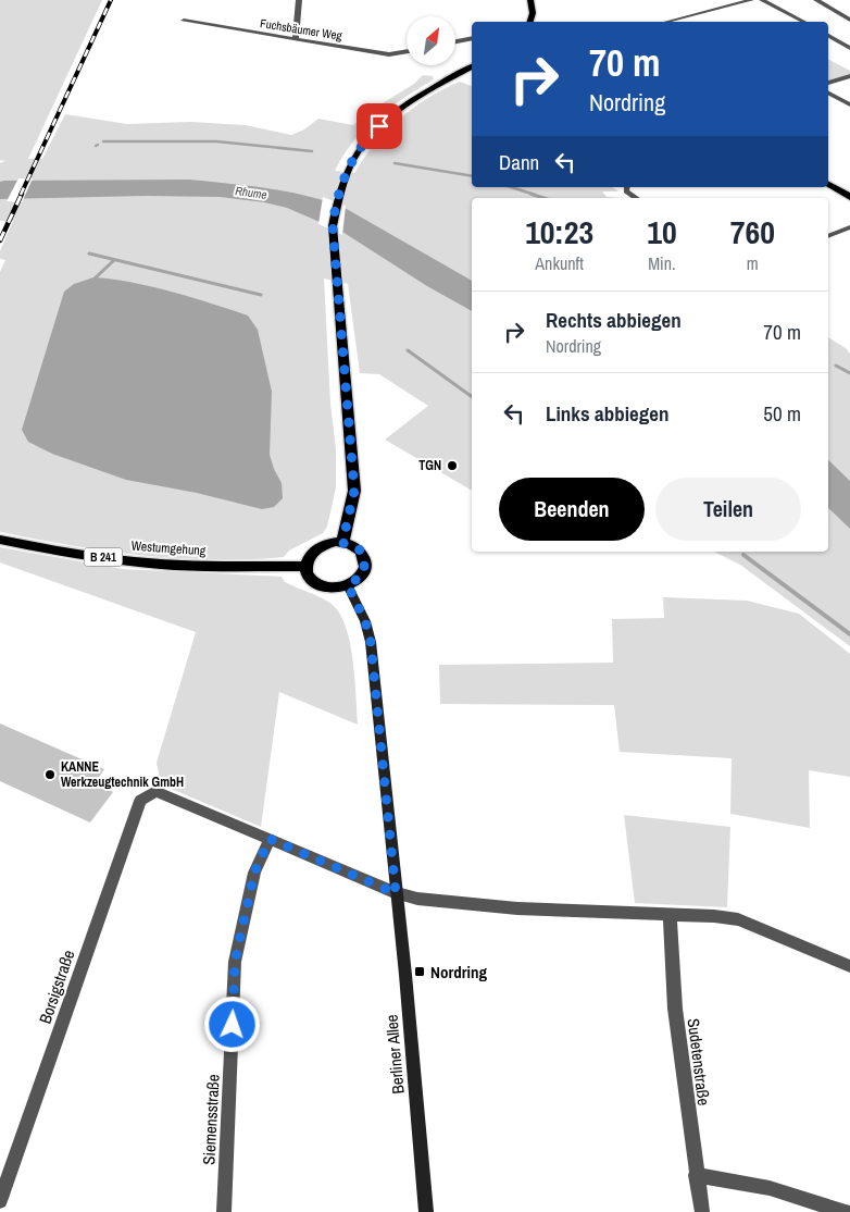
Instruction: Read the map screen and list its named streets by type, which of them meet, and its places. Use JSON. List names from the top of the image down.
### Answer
{
  "streets": {
    "main road": ["Westumgehung", "B 241", "Berliner Allee"],
    "street": [
      "Fuchsbäumer Weg",
      "Borsigstraße",
      "Sudetenstraße",
      "Siemensstraße"
    ]
  },
  "crossings": [
    ["Westumgehung", "Berliner Allee"],
    ["Borsigstraße", "Siemensstraße"]
  ],
  "water": ["Rhume"],
  "places": {
    "other": ["TGN", "KANNE Werkzeugtechnik GmbH"],
    "transit": ["Nordring"]
  },
  "north": "top right",
  "page": {
    "turn": ["70 m", "Nordring"],
    "then": "Dann",
    "eta": [
      "10:23",
      "Ankunft",
      "10",
      "Min.",
      "760",
      "m"
    ],
    "list": [
      {
        "name": "Rechts abbiegen",
        "note": "Nordring",
        "value": "70 m"
      },
      {
        "name": "Links abbiegen",
        "value": "50 m"
      }
    ],
    "buttons": ["Beenden", "Teilen"]
  }
}
